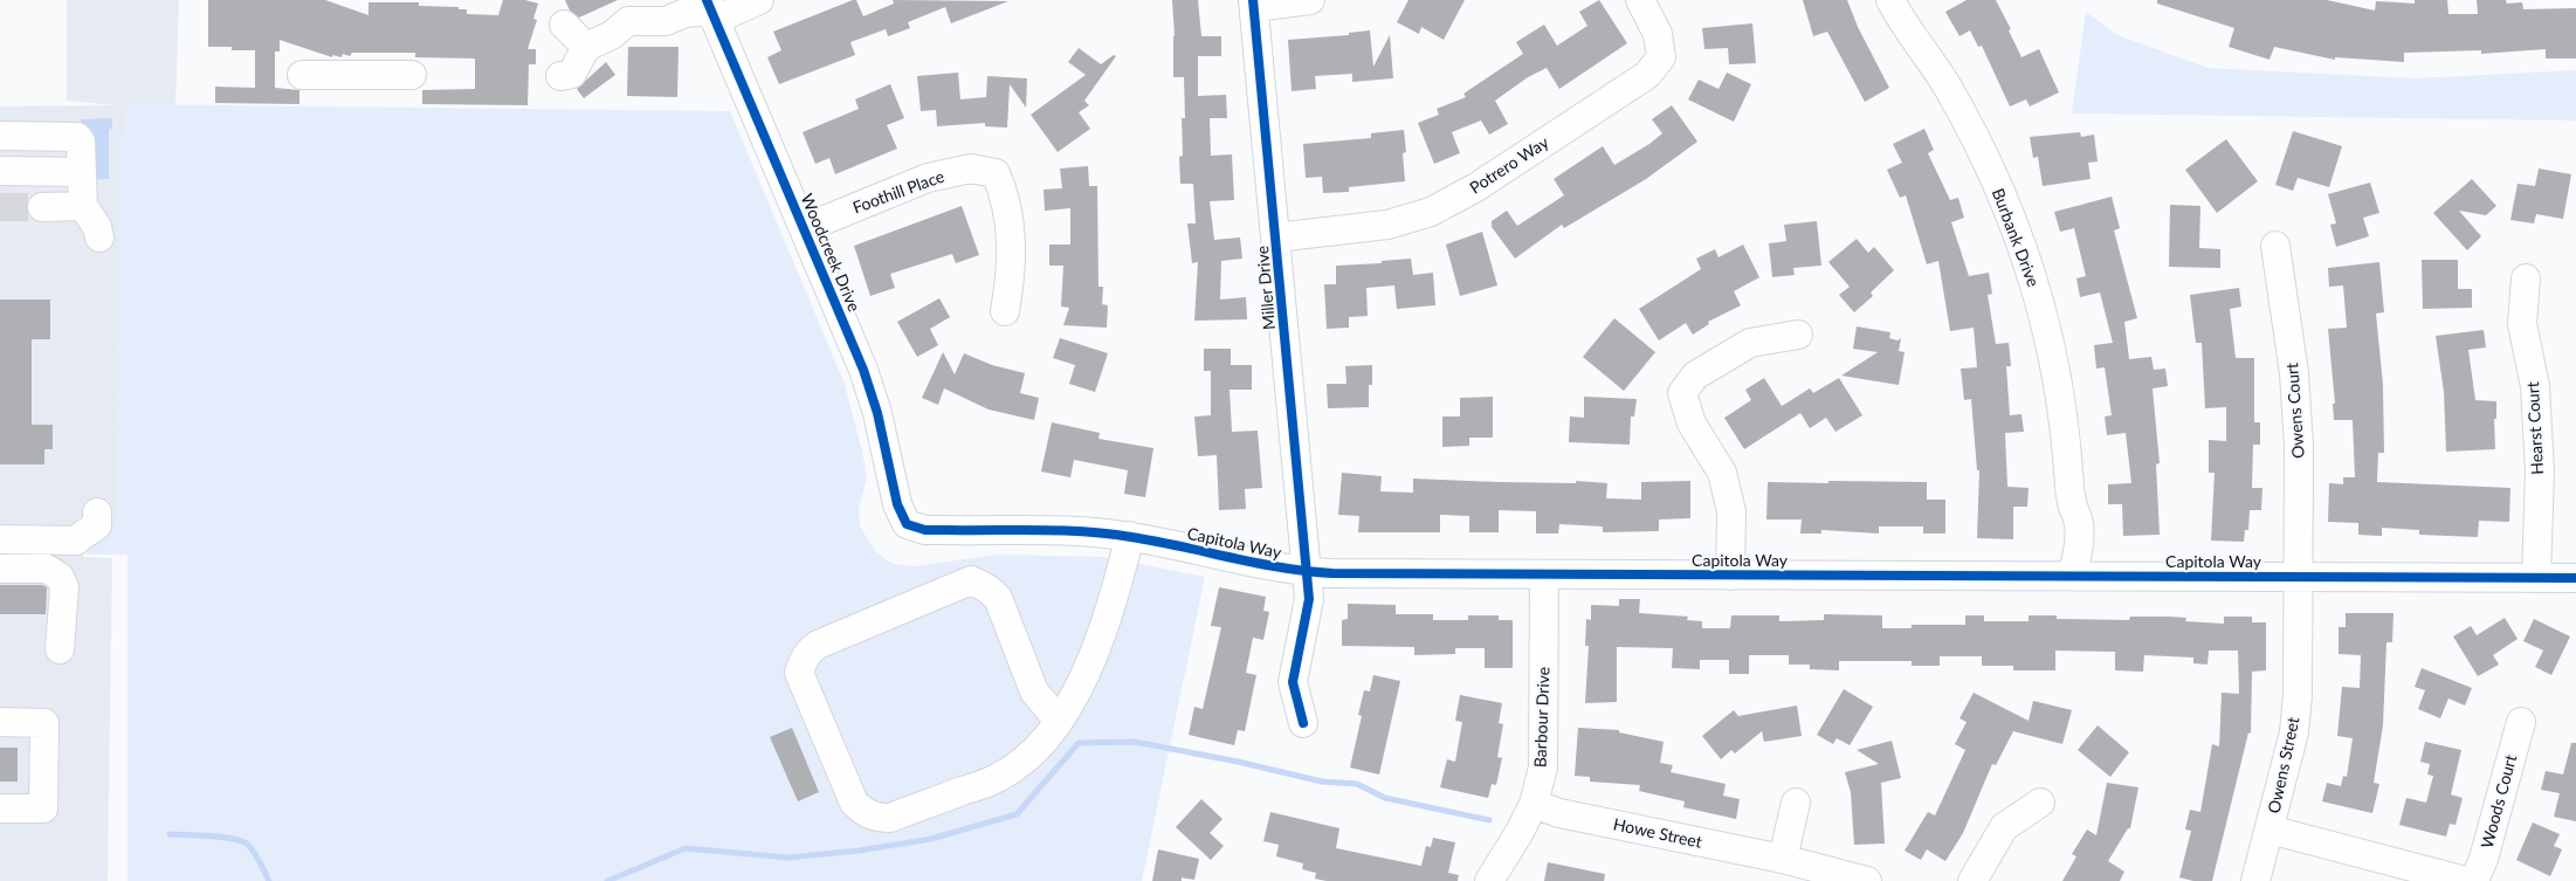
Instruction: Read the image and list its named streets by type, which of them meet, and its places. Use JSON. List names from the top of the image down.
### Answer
{
  "streets": {
    "street": [
      "Potrero Way",
      "Foothill Place",
      "Burbank Drive",
      "Woodcreek Drive",
      "Miller Drive",
      "Owens Court",
      "Hearst Court",
      "Capitola Way",
      "Barbour Drive",
      "Owens Street",
      "Woods Court",
      "Howe Street"
    ]
  },
  "crossings": [
    ["Potrero Way", "Miller Drive"],
    ["Foothill Place", "Woodcreek Drive"],
    ["Burbank Drive", "Capitola Way"],
    ["Woodcreek Drive", "Capitola Way"],
    ["Miller Drive", "Capitola Way"],
    ["Owens Court", "Capitola Way"],
    ["Owens Court", "Owens Street"],
    ["Hearst Court", "Capitola Way"],
    ["Capitola Way", "Barbour Drive"],
    ["Capitola Way", "Owens Street"],
    ["Barbour Drive", "Howe Street"]
  ]
}
